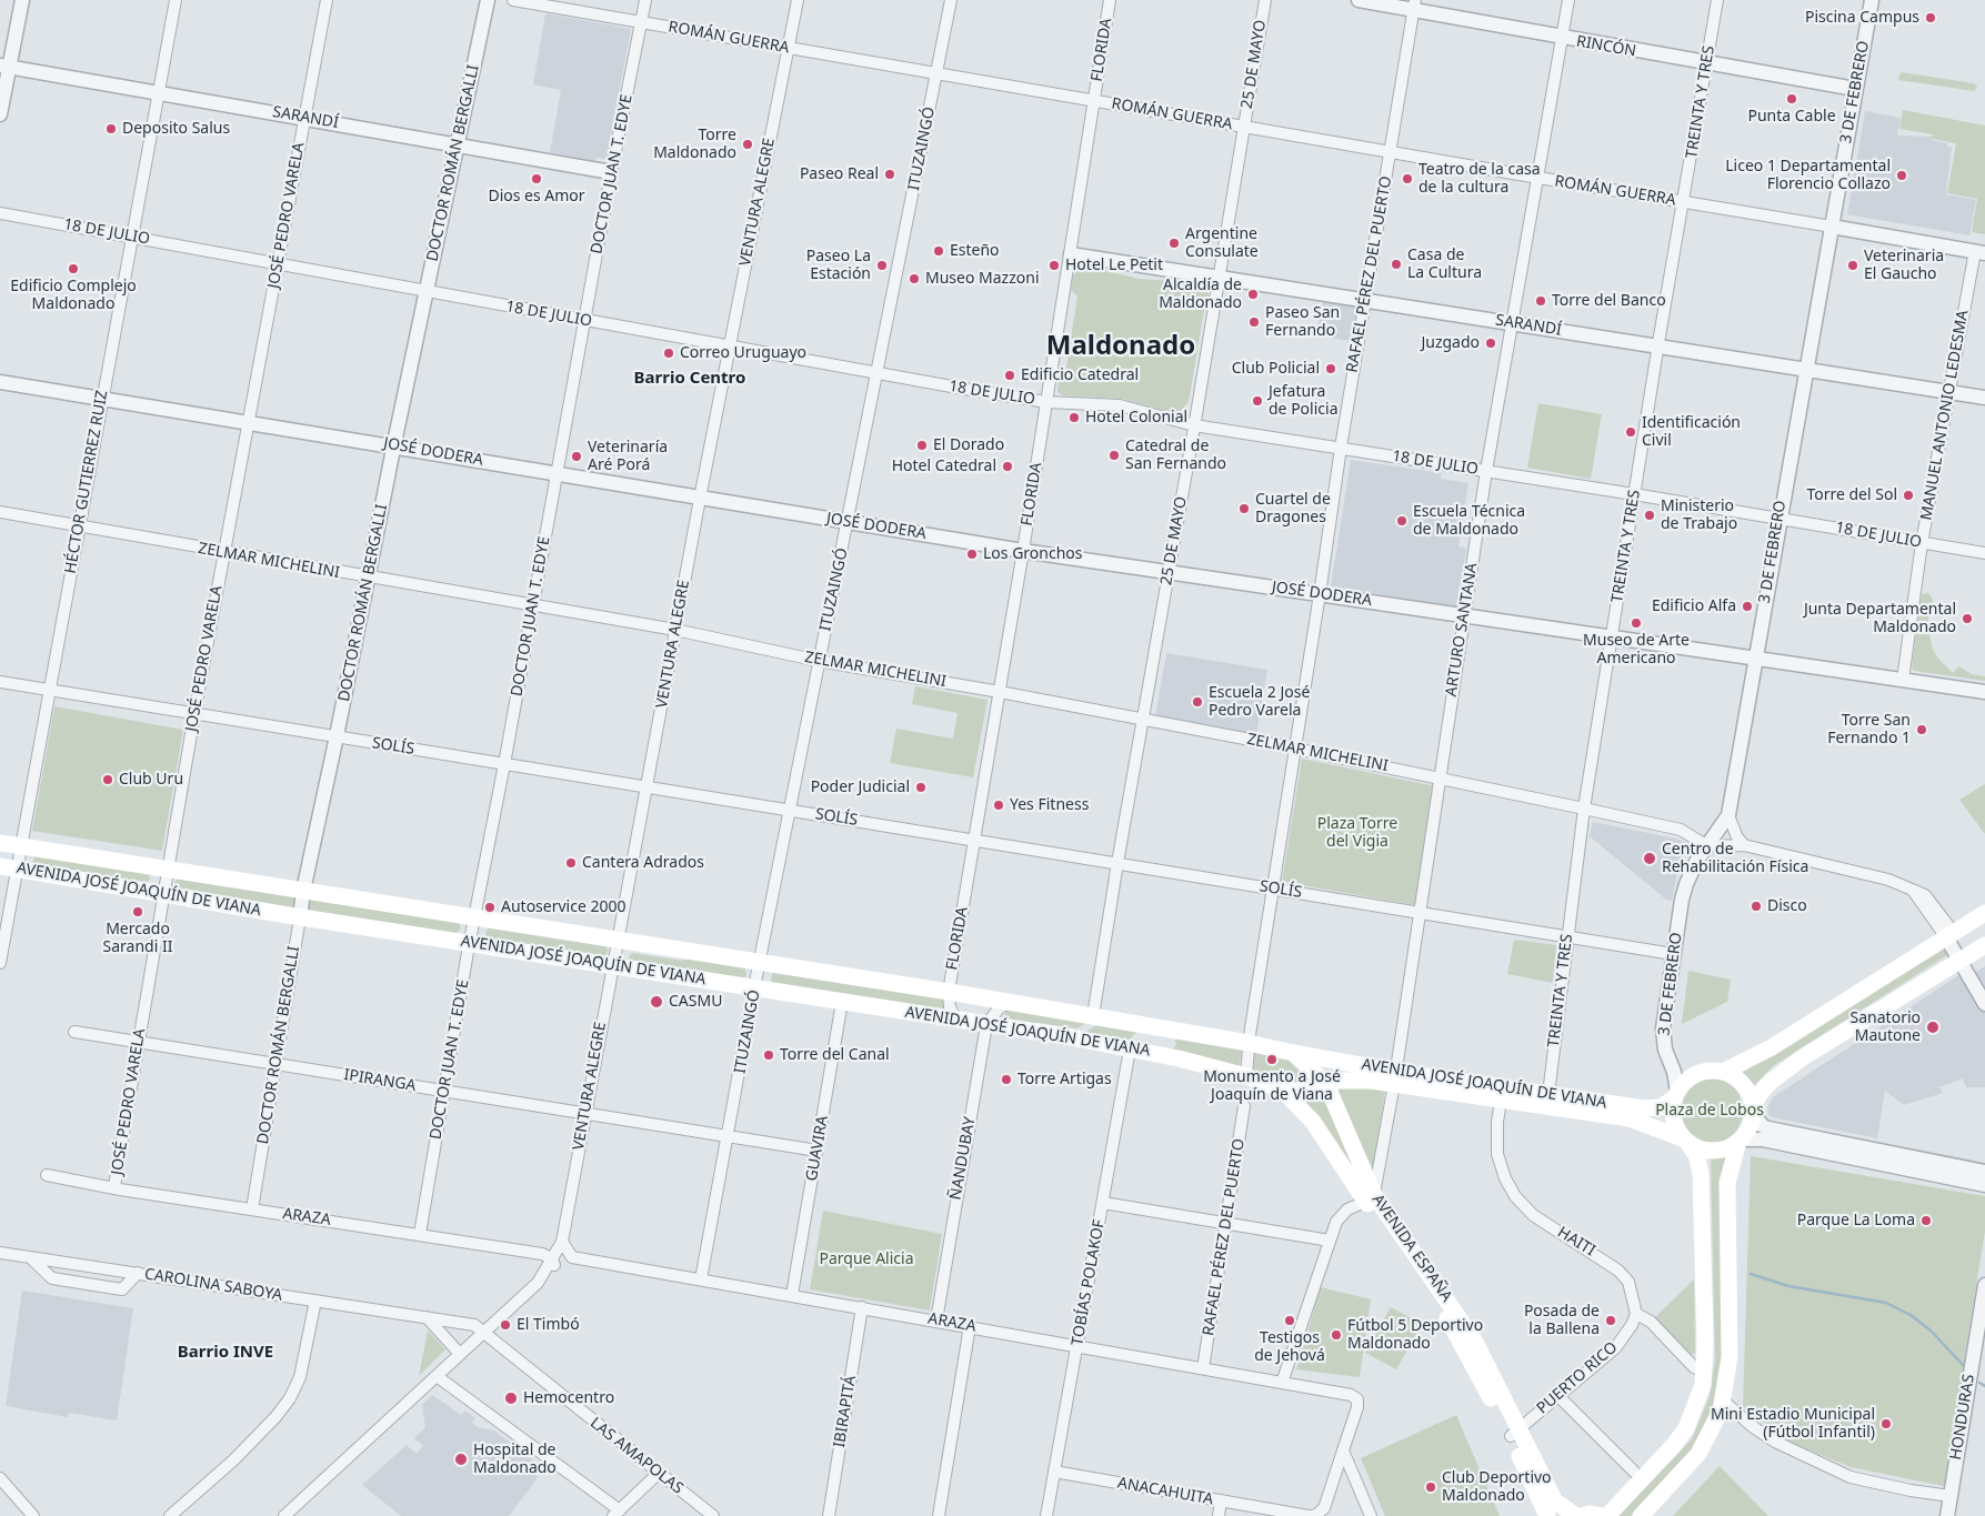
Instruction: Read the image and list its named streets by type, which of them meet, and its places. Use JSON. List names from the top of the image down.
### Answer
{
  "streets": {
    "main road": ["AVENIDA JOSÉ JOAQUÍN DE VIANA", "AVENIDA ESPAÑA"],
    "street": [
      "ROMÁN GUERRA",
      "RINCÓN",
      "FLORIDA",
      "25 DE MAYO",
      "3 DE FEBRERO",
      "TREINTA Y TRES",
      "SARANDÍ",
      "ITUZAINGÓ",
      "DOCTOR ROMÁN BERGALLI",
      "DOCTOR JUAN T. EDYE",
      "VENTURA ALEGRE",
      "JOSÉ PEDRO VARELA",
      "18 DE JULIO",
      "RAFAEL PÉREZ DEL PUERTO",
      "MANUEL ANTONIO LEDESMA",
      "JOSÉ DODERA",
      "HÉCTOR GUTIERREZ RUIZ",
      "ZELMAR MICHELINI",
      "ARTURO SANTANA",
      "SOLÍS",
      "IPIRANGA",
      "GUAVIRA",
      "ÑANDUBAY",
      "ARAZA",
      "HAITI",
      "TOBÍAS POLAKOF",
      "CAROLINA SABOYA",
      "PUERTO RICO",
      "IBIRAPITÁ",
      "HONDURAS",
      "LAS AMAPOLAS",
      "ANACAHUITA"
    ]
  },
  "crossings": [
    ["ROMÁN GUERRA", "FLORIDA"],
    ["ROMÁN GUERRA", "25 DE MAYO"],
    ["ROMÁN GUERRA", "3 DE FEBRERO"],
    ["ROMÁN GUERRA", "TREINTA Y TRES"],
    ["ROMÁN GUERRA", "ITUZAINGÓ"],
    ["ROMÁN GUERRA", "DOCTOR JUAN T. EDYE"],
    ["ROMÁN GUERRA", "VENTURA ALEGRE"],
    ["ROMÁN GUERRA", "RAFAEL PÉREZ DEL PUERTO"],
    ["ROMÁN GUERRA", "ARTURO SANTANA"],
    ["RINCÓN", "3 DE FEBRERO"],
    ["RINCÓN", "TREINTA Y TRES"],
    ["RINCÓN", "RAFAEL PÉREZ DEL PUERTO"],
    ["RINCÓN", "ARTURO SANTANA"],
    ["FLORIDA", "SARANDÍ"],
    ["FLORIDA", "18 DE JULIO"],
    ["FLORIDA", "JOSÉ DODERA"],
    ["FLORIDA", "ZELMAR MICHELINI"],
    ["FLORIDA", "SOLÍS"],
    ["FLORIDA", "AVENIDA JOSÉ JOAQUÍN DE VIANA"],
    ["25 DE MAYO", "SARANDÍ"],
    ["25 DE MAYO", "18 DE JULIO"],
    ["25 DE MAYO", "JOSÉ DODERA"],
    ["25 DE MAYO", "ZELMAR MICHELINI"],
    ["25 DE MAYO", "SOLÍS"],
    ["25 DE MAYO", "AVENIDA JOSÉ JOAQUÍN DE VIANA"],
    ["3 DE FEBRERO", "SARANDÍ"],
    ["3 DE FEBRERO", "18 DE JULIO"],
    ["3 DE FEBRERO", "JOSÉ DODERA"],
    ["3 DE FEBRERO", "ZELMAR MICHELINI"],
    ["3 DE FEBRERO", "SOLÍS"],
    ["3 DE FEBRERO", "AVENIDA JOSÉ JOAQUÍN DE VIANA"],
    ["TREINTA Y TRES", "SARANDÍ"],
    ["TREINTA Y TRES", "18 DE JULIO"],
    ["TREINTA Y TRES", "JOSÉ DODERA"],
    ["TREINTA Y TRES", "ZELMAR MICHELINI"],
    ["TREINTA Y TRES", "SOLÍS"],
    ["TREINTA Y TRES", "AVENIDA JOSÉ JOAQUÍN DE VIANA"],
    ["SARANDÍ", "DOCTOR ROMÁN BERGALLI"],
    ["SARANDÍ", "DOCTOR JUAN T. EDYE"],
    ["SARANDÍ", "JOSÉ PEDRO VARELA"],
    ["SARANDÍ", "RAFAEL PÉREZ DEL PUERTO"],
    ["SARANDÍ", "MANUEL ANTONIO LEDESMA"],
    ["SARANDÍ", "HÉCTOR GUTIERREZ RUIZ"],
    ["SARANDÍ", "ARTURO SANTANA"],
    ["ITUZAINGÓ", "18 DE JULIO"],
    ["ITUZAINGÓ", "JOSÉ DODERA"],
    ["ITUZAINGÓ", "ZELMAR MICHELINI"],
    ["ITUZAINGÓ", "SOLÍS"],
    ["ITUZAINGÓ", "AVENIDA JOSÉ JOAQUÍN DE VIANA"],
    ["ITUZAINGÓ", "IPIRANGA"],
    ["ITUZAINGÓ", "ARAZA"],
    ["DOCTOR ROMÁN BERGALLI", "18 DE JULIO"],
    ["DOCTOR ROMÁN BERGALLI", "JOSÉ DODERA"],
    ["DOCTOR ROMÁN BERGALLI", "ZELMAR MICHELINI"],
    ["DOCTOR ROMÁN BERGALLI", "SOLÍS"],
    ["DOCTOR ROMÁN BERGALLI", "AVENIDA JOSÉ JOAQUÍN DE VIANA"],
    ["DOCTOR ROMÁN BERGALLI", "IPIRANGA"],
    ["DOCTOR ROMÁN BERGALLI", "ARAZA"],
    ["DOCTOR JUAN T. EDYE", "18 DE JULIO"],
    ["DOCTOR JUAN T. EDYE", "JOSÉ DODERA"],
    ["DOCTOR JUAN T. EDYE", "ZELMAR MICHELINI"],
    ["DOCTOR JUAN T. EDYE", "SOLÍS"],
    ["DOCTOR JUAN T. EDYE", "AVENIDA JOSÉ JOAQUÍN DE VIANA"],
    ["DOCTOR JUAN T. EDYE", "IPIRANGA"],
    ["DOCTOR JUAN T. EDYE", "ARAZA"],
    ["VENTURA ALEGRE", "18 DE JULIO"],
    ["VENTURA ALEGRE", "JOSÉ DODERA"],
    ["VENTURA ALEGRE", "ZELMAR MICHELINI"],
    ["VENTURA ALEGRE", "SOLÍS"],
    ["VENTURA ALEGRE", "AVENIDA JOSÉ JOAQUÍN DE VIANA"],
    ["VENTURA ALEGRE", "IPIRANGA"],
    ["VENTURA ALEGRE", "ARAZA"],
    ["VENTURA ALEGRE", "CAROLINA SABOYA"],
    ["VENTURA ALEGRE", "LAS AMAPOLAS"],
    ["JOSÉ PEDRO VARELA", "18 DE JULIO"],
    ["JOSÉ PEDRO VARELA", "JOSÉ DODERA"],
    ["JOSÉ PEDRO VARELA", "ZELMAR MICHELINI"],
    ["JOSÉ PEDRO VARELA", "SOLÍS"],
    ["JOSÉ PEDRO VARELA", "AVENIDA JOSÉ JOAQUÍN DE VIANA"],
    ["JOSÉ PEDRO VARELA", "IPIRANGA"],
    ["JOSÉ PEDRO VARELA", "ARAZA"],
    ["18 DE JULIO", "RAFAEL PÉREZ DEL PUERTO"],
    ["18 DE JULIO", "MANUEL ANTONIO LEDESMA"],
    ["18 DE JULIO", "HÉCTOR GUTIERREZ RUIZ"],
    ["18 DE JULIO", "ARTURO SANTANA"],
    ["RAFAEL PÉREZ DEL PUERTO", "JOSÉ DODERA"],
    ["RAFAEL PÉREZ DEL PUERTO", "ZELMAR MICHELINI"],
    ["RAFAEL PÉREZ DEL PUERTO", "SOLÍS"],
    ["RAFAEL PÉREZ DEL PUERTO", "AVENIDA JOSÉ JOAQUÍN DE VIANA"],
    ["RAFAEL PÉREZ DEL PUERTO", "ARAZA"],
    ["MANUEL ANTONIO LEDESMA", "JOSÉ DODERA"],
    ["JOSÉ DODERA", "HÉCTOR GUTIERREZ RUIZ"],
    ["JOSÉ DODERA", "ARTURO SANTANA"],
    ["HÉCTOR GUTIERREZ RUIZ", "ZELMAR MICHELINI"],
    ["HÉCTOR GUTIERREZ RUIZ", "SOLÍS"],
    ["HÉCTOR GUTIERREZ RUIZ", "AVENIDA JOSÉ JOAQUÍN DE VIANA"],
    ["ZELMAR MICHELINI", "ARTURO SANTANA"],
    ["ARTURO SANTANA", "SOLÍS"],
    ["ARTURO SANTANA", "AVENIDA JOSÉ JOAQUÍN DE VIANA"],
    ["ARTURO SANTANA", "AVENIDA ESPAÑA"],
    ["AVENIDA JOSÉ JOAQUÍN DE VIANA", "GUAVIRA"],
    ["AVENIDA JOSÉ JOAQUÍN DE VIANA", "ÑANDUBAY"],
    ["AVENIDA JOSÉ JOAQUÍN DE VIANA", "HAITI"],
    ["AVENIDA JOSÉ JOAQUÍN DE VIANA", "AVENIDA ESPAÑA"],
    ["AVENIDA JOSÉ JOAQUÍN DE VIANA", "TOBÍAS POLAKOF"],
    ["IPIRANGA", "GUAVIRA"],
    ["GUAVIRA", "ARAZA"],
    ["ÑANDUBAY", "ARAZA"],
    ["ARAZA", "TOBÍAS POLAKOF"],
    ["ARAZA", "IBIRAPITÁ"],
    ["ARAZA", "ANACAHUITA"],
    ["HAITI", "PUERTO RICO"],
    ["AVENIDA ESPAÑA", "PUERTO RICO"],
    ["TOBÍAS POLAKOF", "ANACAHUITA"],
    ["CAROLINA SABOYA", "LAS AMAPOLAS"]
  ],
  "districts": ["Maldonado", "Barrio Centro", "Barrio INVE"],
  "parks": ["Plaza Torre del Vigia", "Plaza de Lobos", "Parque Alicia"],
  "places": [
    "Piscina Campus",
    "Punta Cable",
    "Deposito Salus",
    "Torre Maldonado",
    "Paseo Real",
    "Liceo 1 Departamental Florencio Collazo",
    "Dios es Amor",
    "Teatro de la casa de la cultura",
    "Argentine Consulate",
    "Esteño",
    "Casa de La Cultura",
    "Paseo La Estación",
    "Hotel Le Petit",
    "Veterinaria El Gaucho",
    "Edificio Complejo Maldonado",
    "Museo Mazzoni",
    "Alcaldía de Maldonado",
    "Torre del Banco",
    "Paseo San Fernando",
    "Juzgado",
    "Correo Uruguayo",
    "Club Policial",
    "Edificio Catedral",
    "Jefatura de Policia",
    "Hotel Colonial",
    "Identificación Civil",
    "El Dorado",
    "Catedral de San Fernando",
    "Veterinaría Aré Porá",
    "Hotel Catedral",
    "Torre del Sol",
    "Cuartel de Dragones",
    "Ministerio de Trabajo",
    "Escuela Técnica de Maldonado",
    "Los Gronchos",
    "Edificio Alfa",
    "Junta Departamental Maldonado",
    "Museo de Arte Americano",
    "Escuela 2 José Pedro Varela",
    "Torre San Fernando 1",
    "Club Uru",
    "Poder Judicial",
    "Yes Fitness",
    "Centro de Rehabilitación Física",
    "Cantera Adrados",
    "Disco",
    "Autoservice 2000",
    "Mercado Sarandi II",
    "CASMU",
    "Sanatorio Mautone",
    "Torre del Canal",
    "Monumento a José Joaquín de Viana",
    "Torre Artigas",
    "Parque La Loma",
    "Testigos de Jehová",
    "Posada de la Ballena",
    "El Timbó",
    "Fútbol 5 Deportivo Maldonado",
    "Hemocentro",
    "Mini Estadio Municipal (Fútbol Infantil)",
    "Hospital de Maldonado",
    "Club Deportivo Maldonado"
  ]
}
